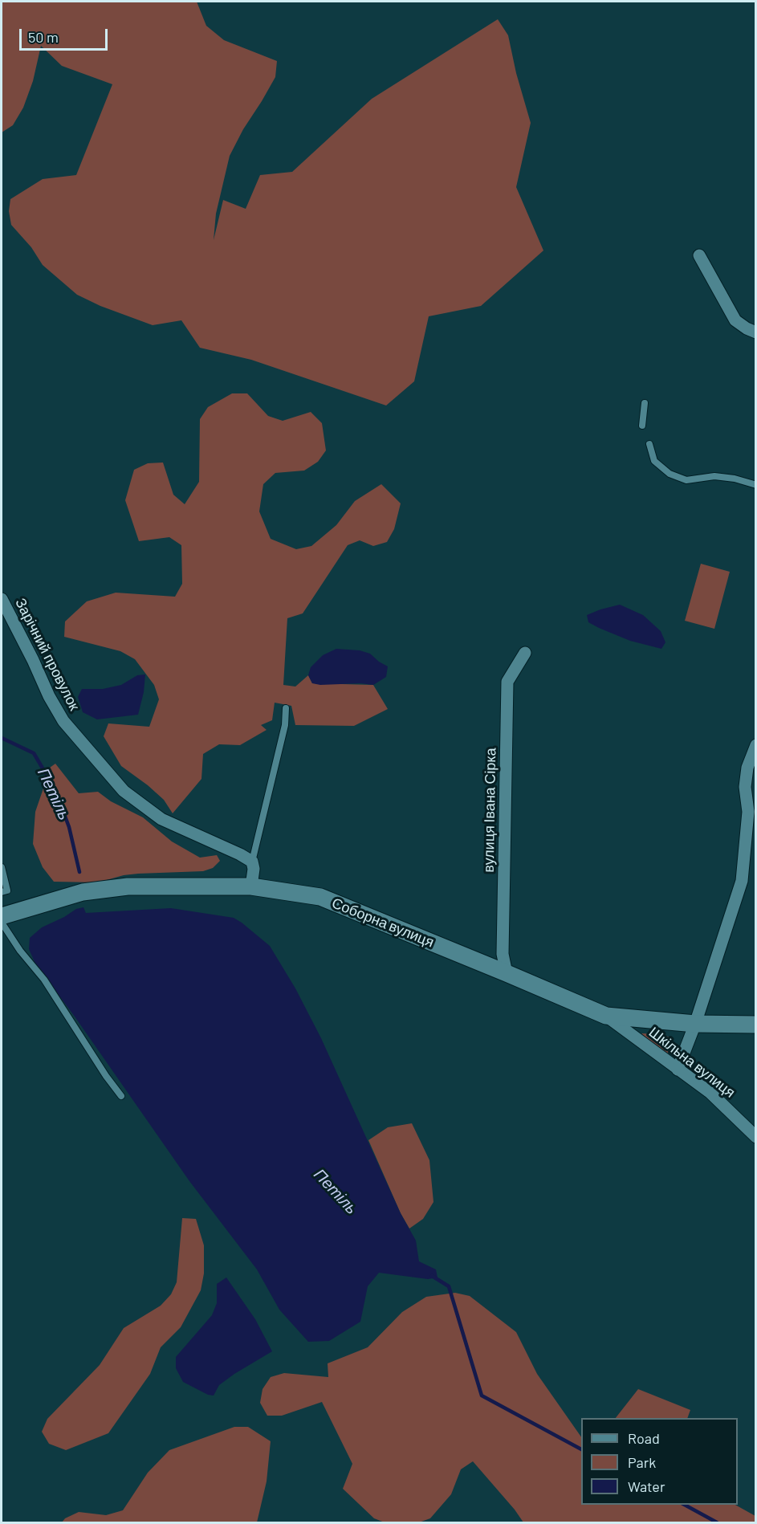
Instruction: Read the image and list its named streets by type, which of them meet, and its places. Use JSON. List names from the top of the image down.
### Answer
{
  "streets": {
    "street": [
      "Зарічний провулок",
      "вулиця Івана Сірка",
      "Соборна вулиця",
      "Шкільна вулиця"
    ]
  },
  "crossings": [
    ["вулиця Івана Сірка", "Соборна вулиця"],
    ["Соборна вулиця", "Шкільна вулиця"]
  ],
  "water": ["Петіль"],
  "legend": ["Road", "Park", "Water"],
  "scale_bar": "50 m"
}
